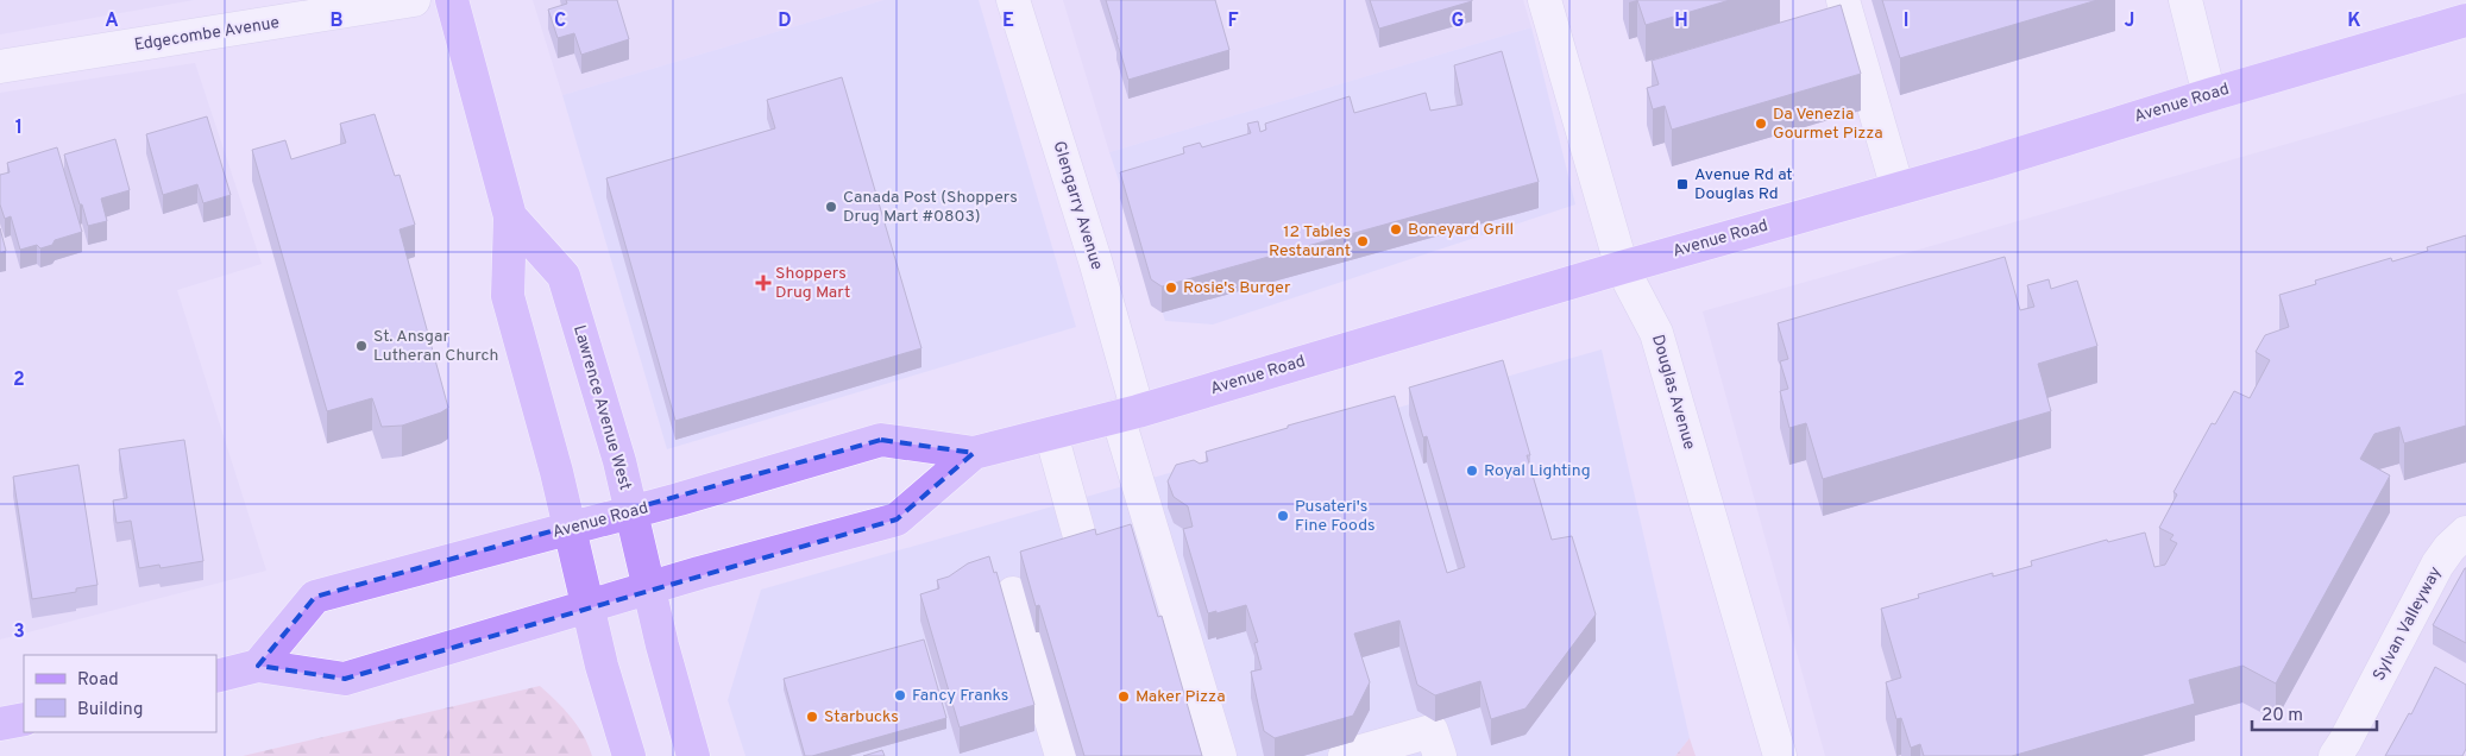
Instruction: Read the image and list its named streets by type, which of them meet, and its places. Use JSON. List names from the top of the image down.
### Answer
{
  "streets": {
    "main road": ["Avenue Road", "Lawrence Avenue West"],
    "street": [
      "Edgecombe Avenue",
      "Glengarry Avenue",
      "Douglas Avenue",
      "Sylvan Valleyway"
    ]
  },
  "crossings": [
    ["Avenue Road", "Glengarry Avenue"],
    ["Avenue Road", "Douglas Avenue"],
    ["Avenue Road", "Lawrence Avenue West"]
  ],
  "places": {
    "other": [
      "Da Venezia Gourmet Pizza",
      "Canada Post (Shoppers Drug Mart #0803)",
      "Boneyard Grill",
      "12 Tables Restaurant",
      "Rosie's Burger",
      "St. Ansgar Lutheran Church",
      "Royal Lighting",
      "Pusateri's Fine Foods",
      "Fancy Franks",
      "Maker Pizza",
      "Starbucks"
    ],
    "transit": ["Avenue Rd at Douglas Rd"],
    "health": ["Shoppers Drug Mart"]
  },
  "legend": ["Road", "Building"],
  "scale_bar": "20 m",
  "grid": {
    "columns": [
      "A",
      "B",
      "C",
      "D",
      "E",
      "F",
      "G",
      "H",
      "I",
      "J",
      "K"
    ],
    "rows": ["1", "2", "3"]
  }
}
